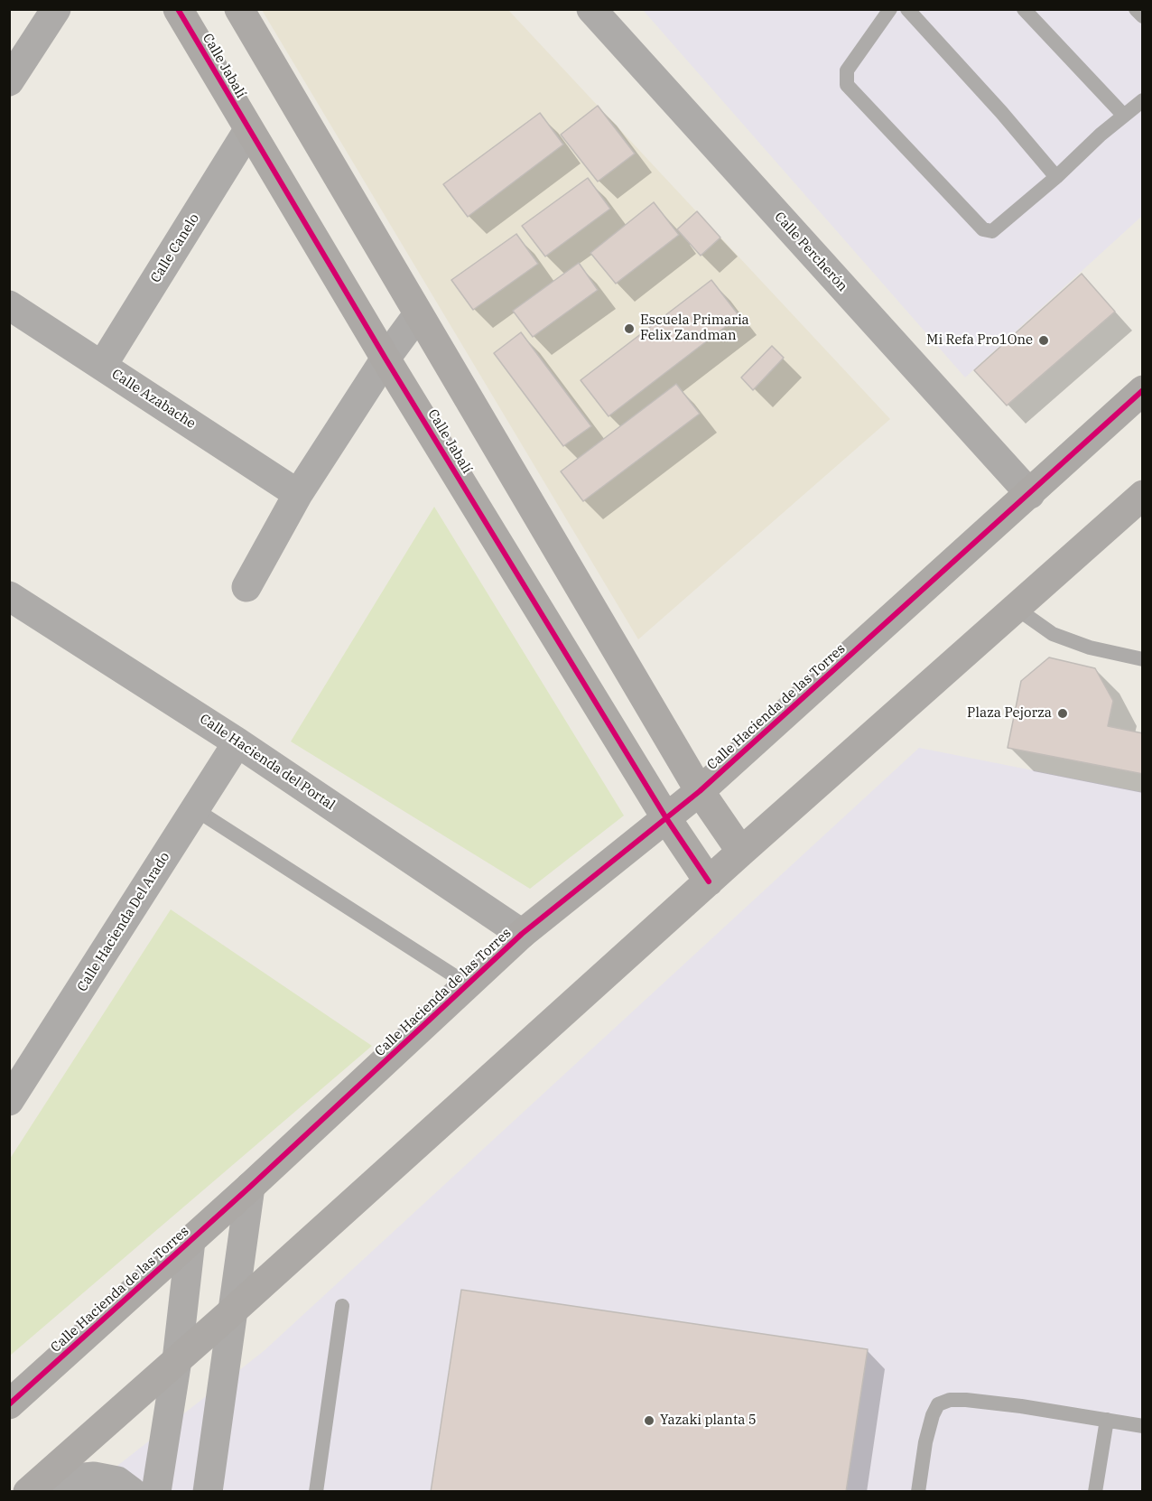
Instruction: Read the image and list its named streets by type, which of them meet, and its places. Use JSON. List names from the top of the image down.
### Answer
{
  "streets": {
    "street": [
      "Calle Jabalí",
      "Calle Canelo",
      "Calle Percherón",
      "Calle Azabache",
      "Calle Hacienda de las Torres",
      "Calle Hacienda del Portal",
      "Calle Hacienda Del Arado"
    ]
  },
  "crossings": [
    ["Calle Jabalí", "Calle Canelo"],
    ["Calle Jabalí", "Calle Hacienda de las Torres"],
    ["Calle Canelo", "Calle Azabache"],
    ["Calle Percherón", "Calle Hacienda de las Torres"],
    ["Calle Hacienda de las Torres", "Calle Hacienda del Portal"],
    ["Calle Hacienda del Portal", "Calle Hacienda Del Arado"]
  ],
  "places": [
    "Escuela Primaria Felix Zandman",
    "Mi Refa Pro1One",
    "Plaza Pejorza",
    "Yazaki planta 5"
  ]
}
